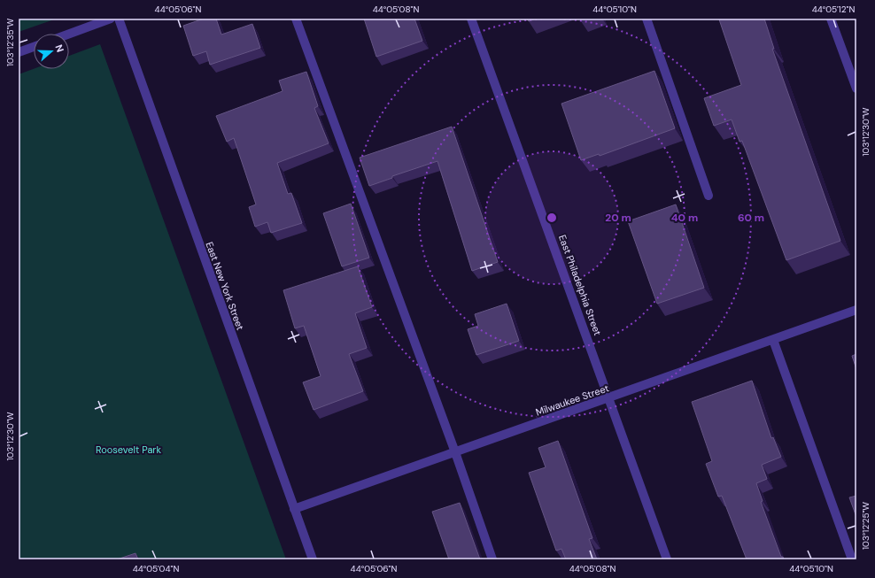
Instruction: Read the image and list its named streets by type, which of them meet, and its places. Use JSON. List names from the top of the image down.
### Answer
{
  "streets": {
    "street": ["East Philadelphia Street", "East New York Street", "Milwaukee Street"]
  },
  "crossings": [
    ["East Philadelphia Street", "Milwaukee Street"],
    ["East New York Street", "Milwaukee Street"]
  ],
  "parks": ["Roosevelt Park"],
  "north": "right",
  "coordinates": [
    "44°05'06\"N",
    "44°05'08\"N",
    "44°05'10\"N",
    "44°05'12\"N",
    "103°12'35\"W",
    "103°12'30\"W",
    "103°12'25\"W",
    "44°05'04\"N"
  ],
  "rings": ["20 m", "40 m", "60 m"]
}
